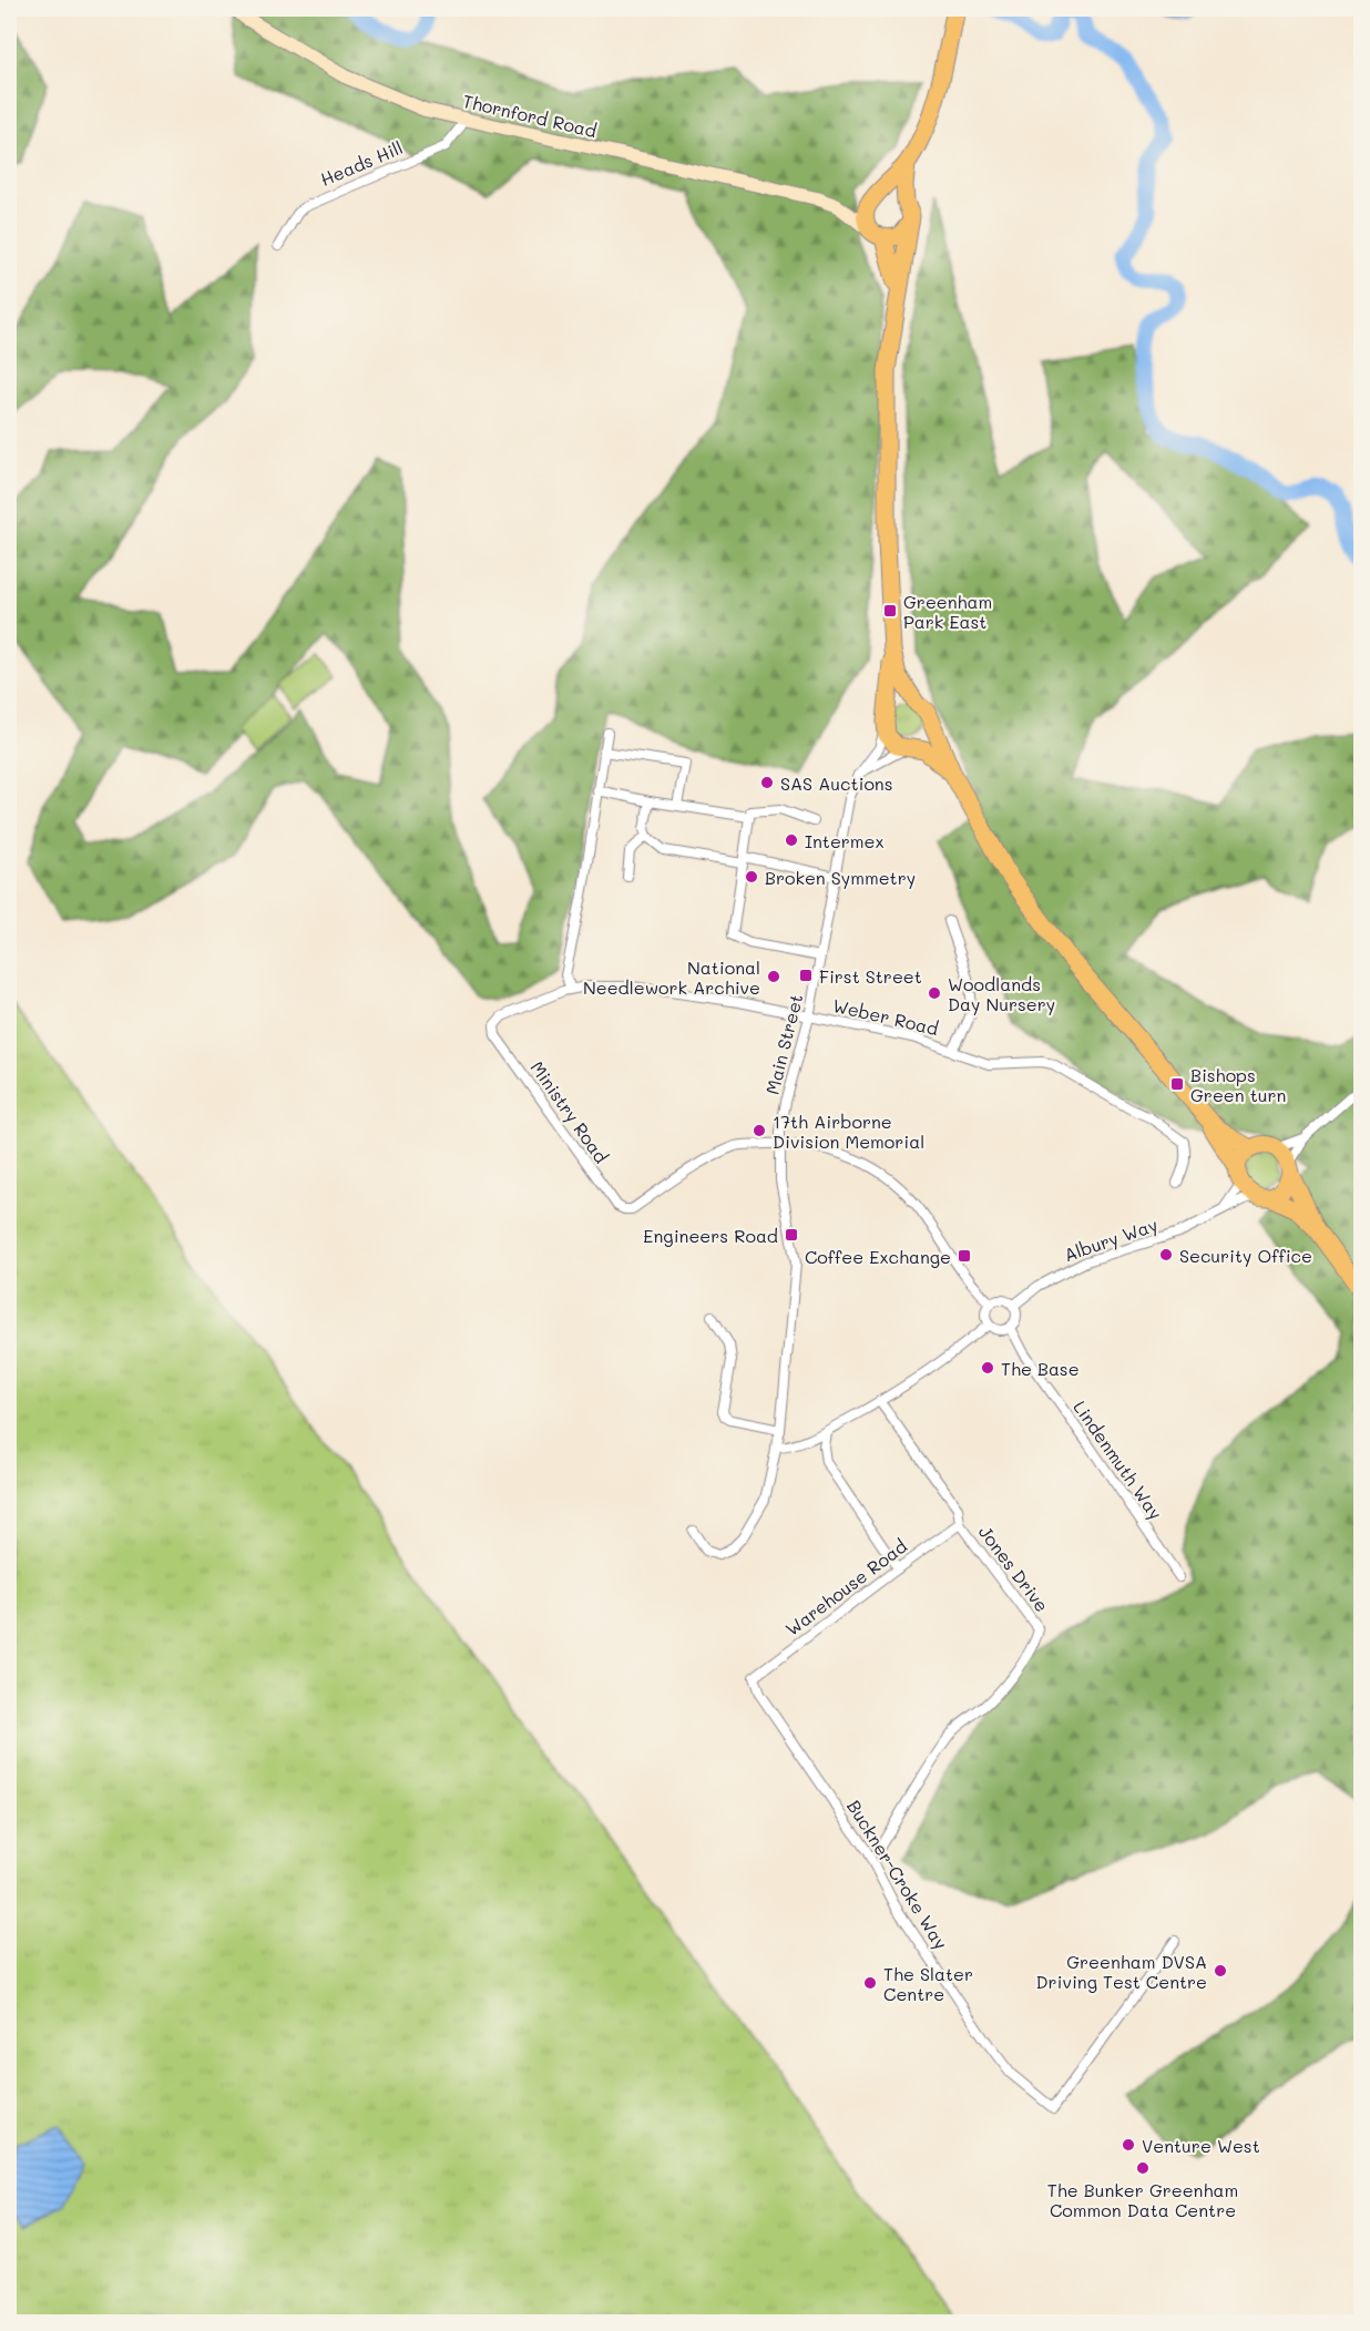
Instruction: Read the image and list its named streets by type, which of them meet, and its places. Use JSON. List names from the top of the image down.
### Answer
{
  "streets": {
    "street": [
      "Thornford Road",
      "Heads Hill",
      "Weber Road",
      "Main Street",
      "Ministry Road",
      "Albury Way",
      "Lindenmuth Way",
      "Jones Drive",
      "Warehouse Road",
      "Buckner-Croke Way"
    ]
  },
  "crossings": [
    ["Thornford Road", "Heads Hill"],
    ["Weber Road", "Main Street"],
    ["Weber Road", "Ministry Road"],
    ["Main Street", "Ministry Road"],
    ["Albury Way", "Lindenmuth Way"],
    ["Jones Drive", "Warehouse Road"],
    ["Warehouse Road", "Buckner-Croke Way"]
  ],
  "places": {
    "transit": [
      "Greenham Park East",
      "First Street",
      "Bishops Green turn",
      "Engineers Road",
      "Coffee Exchange"
    ],
    "other": [
      "SAS Auctions",
      "Intermex",
      "Broken Symmetry",
      "National Needlework Archive",
      "Woodlands Day Nursery",
      "17th Airborne Division Memorial",
      "Security Office",
      "The Base",
      "Greenham DVSA Driving Test Centre",
      "The Slater Centre",
      "Venture West",
      "The Bunker Greenham Common Data Centre"
    ]
  }
}
